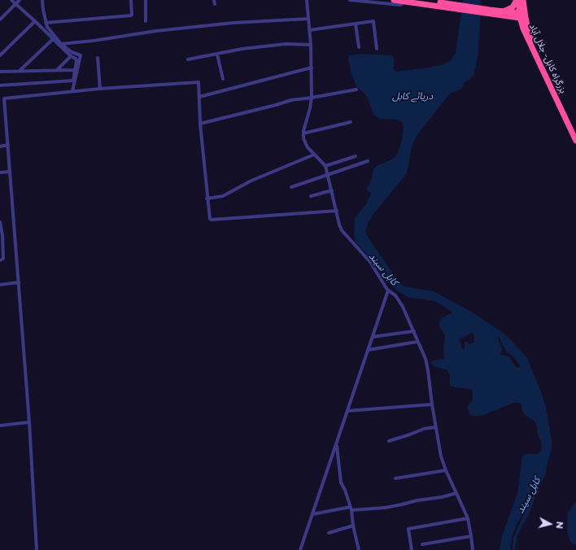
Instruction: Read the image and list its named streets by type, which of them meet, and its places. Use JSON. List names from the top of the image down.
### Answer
{
  "streets": {
    "highway": ["بزرگراه کابل- جلال آباد"]
  },
  "water": ["دریائے کابل", "کابل سيند"],
  "north": "right"
}
